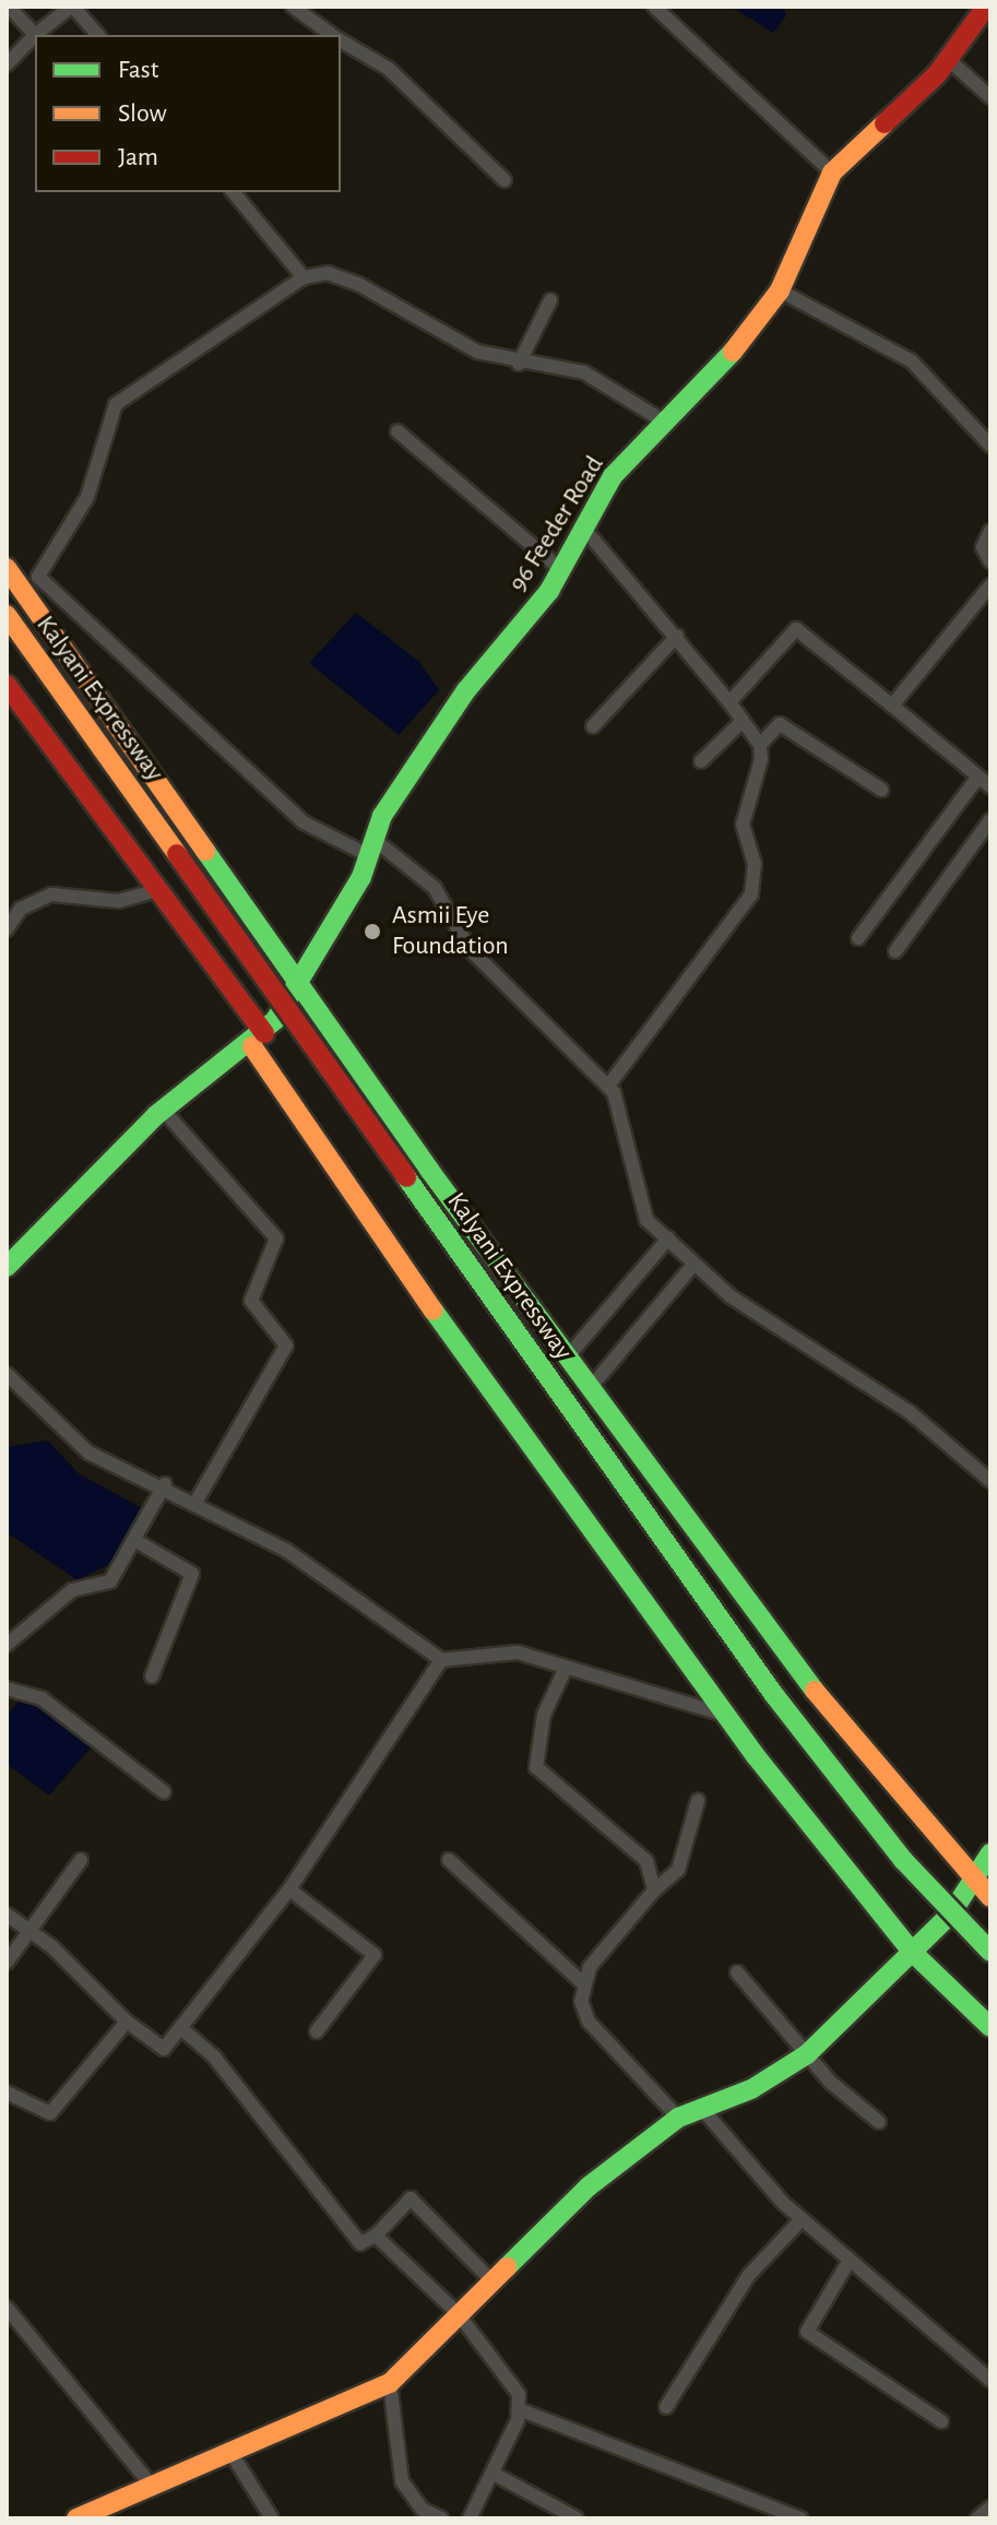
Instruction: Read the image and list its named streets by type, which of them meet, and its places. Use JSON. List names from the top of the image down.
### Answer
{
  "streets": {
    "main road": ["96 Feeder Road", "Kalyani Expressway"]
  },
  "places": ["Asmii Eye Foundation"],
  "legend": ["Fast", "Slow", "Jam"]
}
